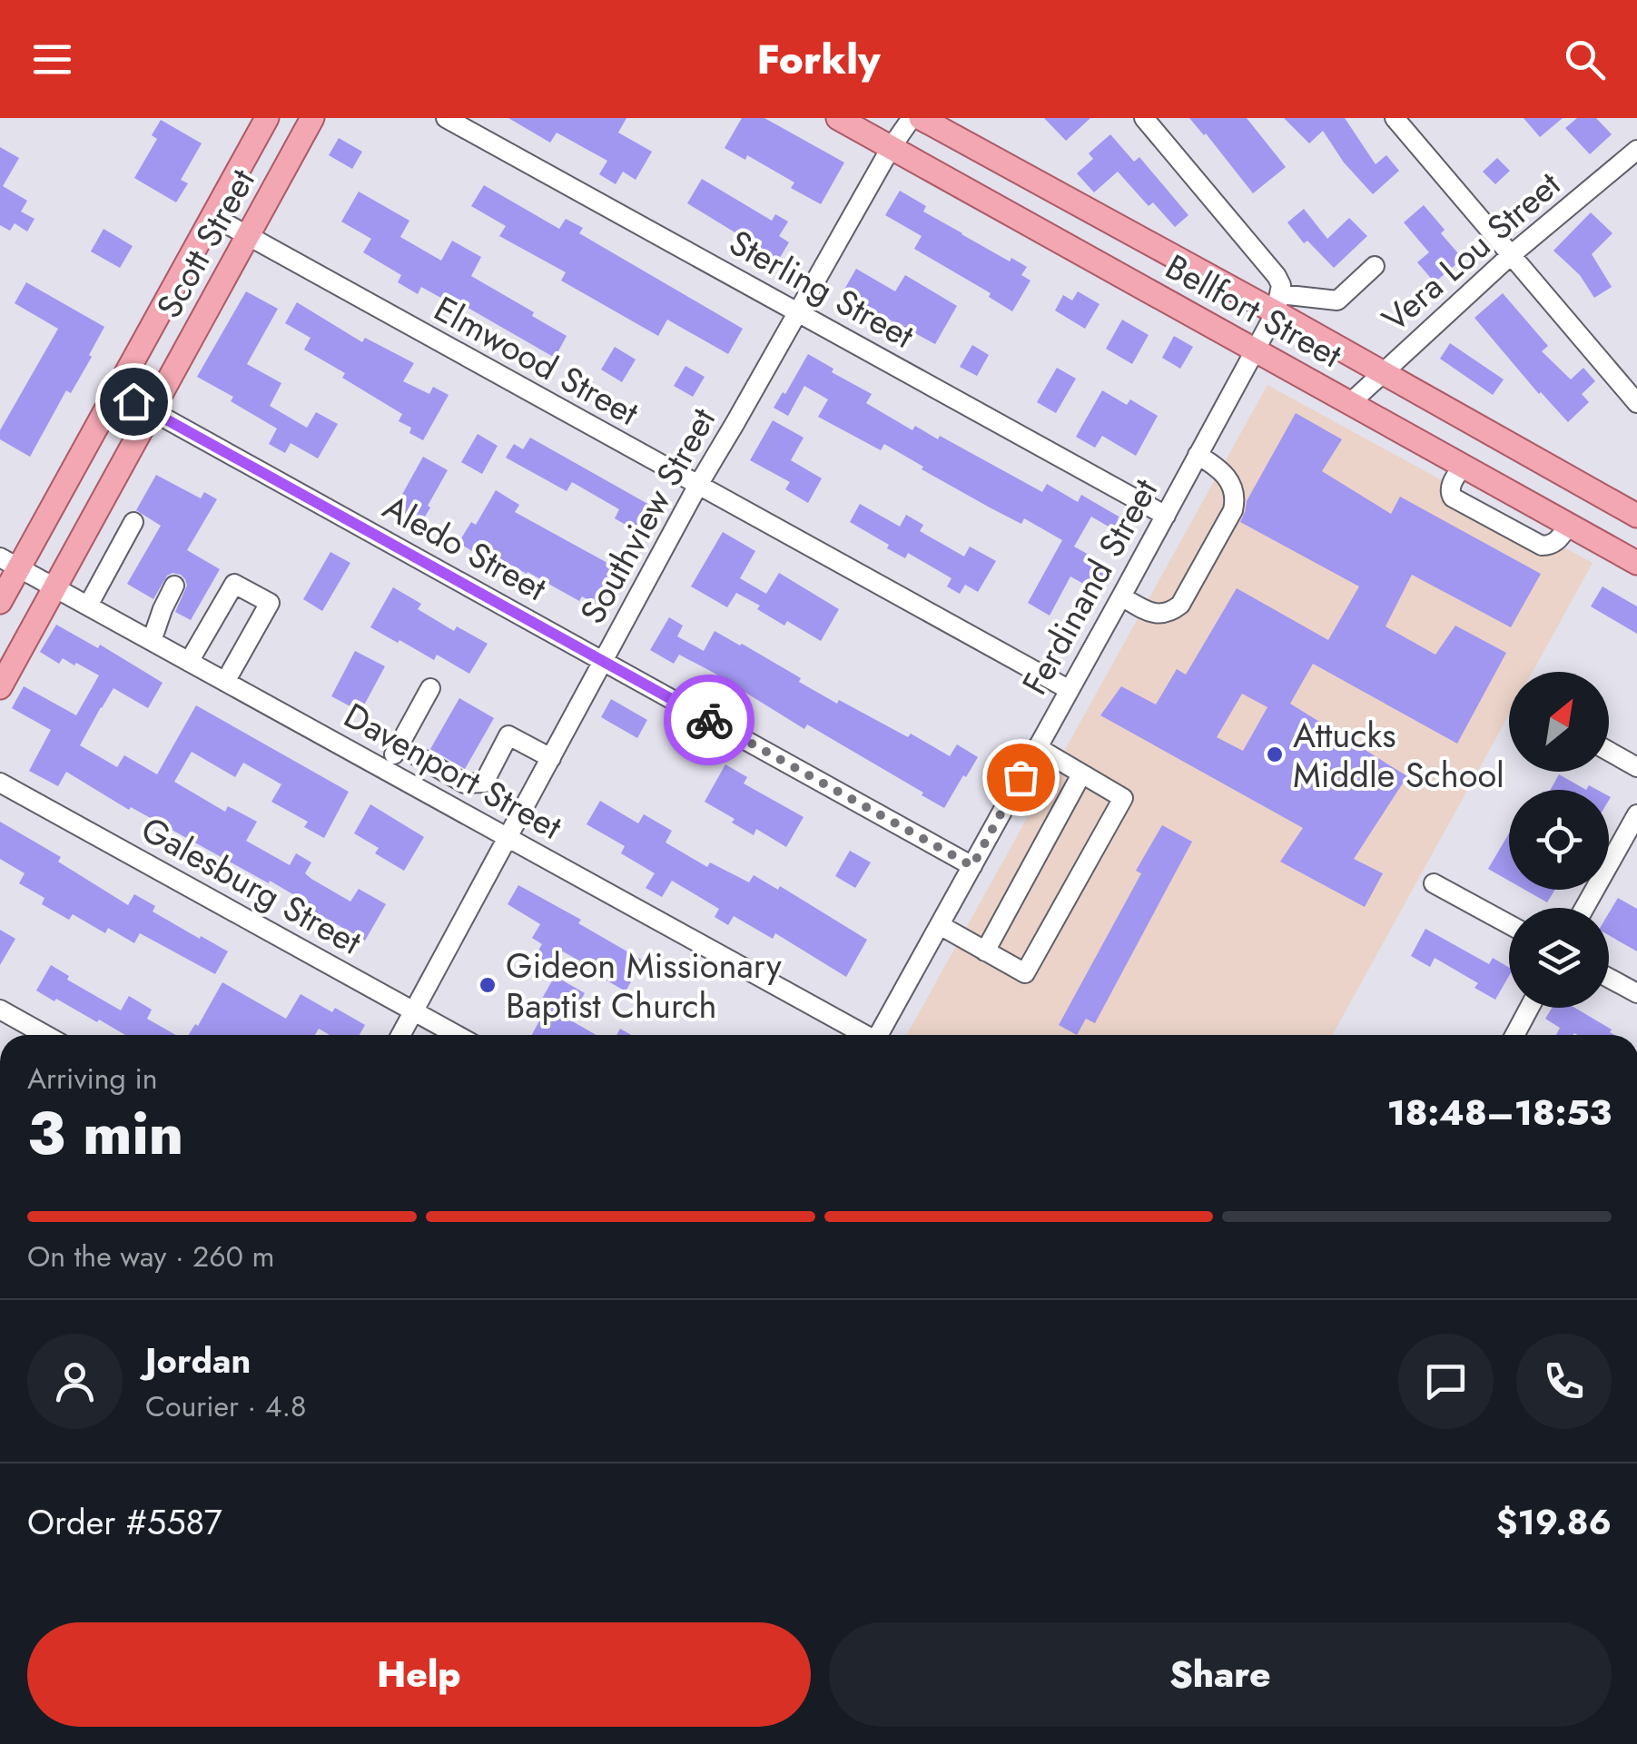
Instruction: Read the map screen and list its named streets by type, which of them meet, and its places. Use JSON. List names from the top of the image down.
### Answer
{
  "streets": {
    "main road": ["Scott Street", "Bellfort Street"],
    "street": [
      "Vera Lou Street",
      "Sterling Street",
      "Elmwood Street",
      "Southview Street",
      "Aledo Street",
      "Ferdinand Street",
      "Davenport Street",
      "Galesburg Street"
    ]
  },
  "crossings": [
    ["Scott Street", "Elmwood Street"],
    ["Scott Street", "Aledo Street"],
    ["Scott Street", "Davenport Street"],
    ["Vera Lou Street", "Bellfort Street"],
    ["Sterling Street", "Southview Street"],
    ["Sterling Street", "Ferdinand Street"],
    ["Bellfort Street", "Southview Street"],
    ["Bellfort Street", "Ferdinand Street"],
    ["Elmwood Street", "Southview Street"],
    ["Elmwood Street", "Ferdinand Street"],
    ["Southview Street", "Aledo Street"],
    ["Southview Street", "Davenport Street"],
    ["Southview Street", "Galesburg Street"],
    ["Aledo Street", "Ferdinand Street"]
  ],
  "places": ["Attucks Middle School", "Gideon Missionary Baptist Church"],
  "north": "top right",
  "page": {
    "header": "Forkly",
    "heading": ["3 min", "Arriving in", "18:48–18:53"],
    "panel": [
      "Jordan",
      "Courier · 4.8",
      "Order #5587",
      "$19.86"
    ],
    "bar": "On the way · 260 m",
    "buttons": ["Help", "Share"]
  }
}
